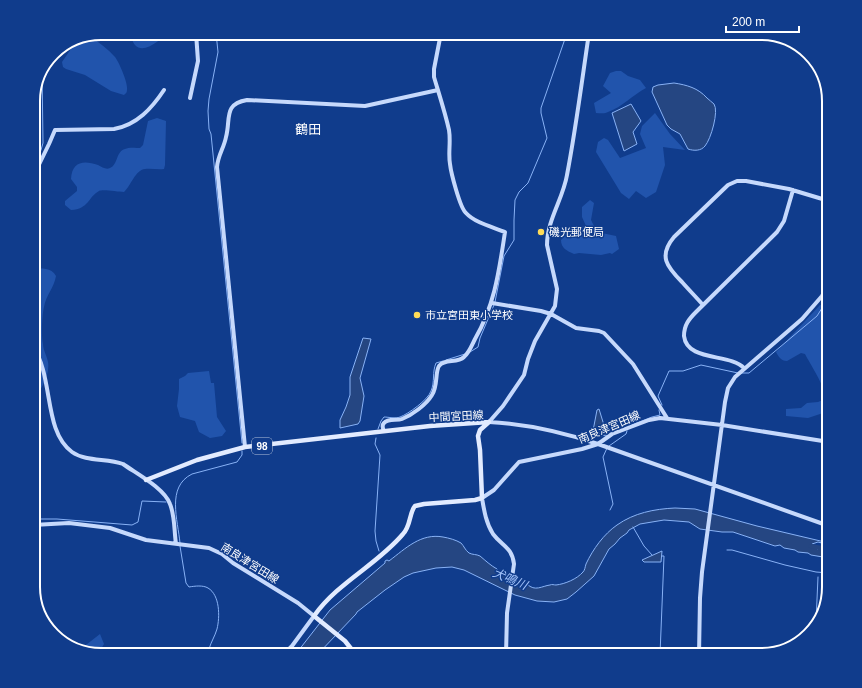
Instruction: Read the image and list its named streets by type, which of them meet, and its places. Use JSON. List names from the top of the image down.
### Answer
{
  "streets": {
    "main road": ["中間宮田線", "98"],
    "street": ["南良津宮田線"]
  },
  "crossings": [
    ["中間宮田線", "南良津宮田線"]
  ],
  "districts": ["鶴田"],
  "water": ["犬鳴川"],
  "places": ["磯光郵便局", "市立宮田東小学校"],
  "scale_bar": "200 m"
}
